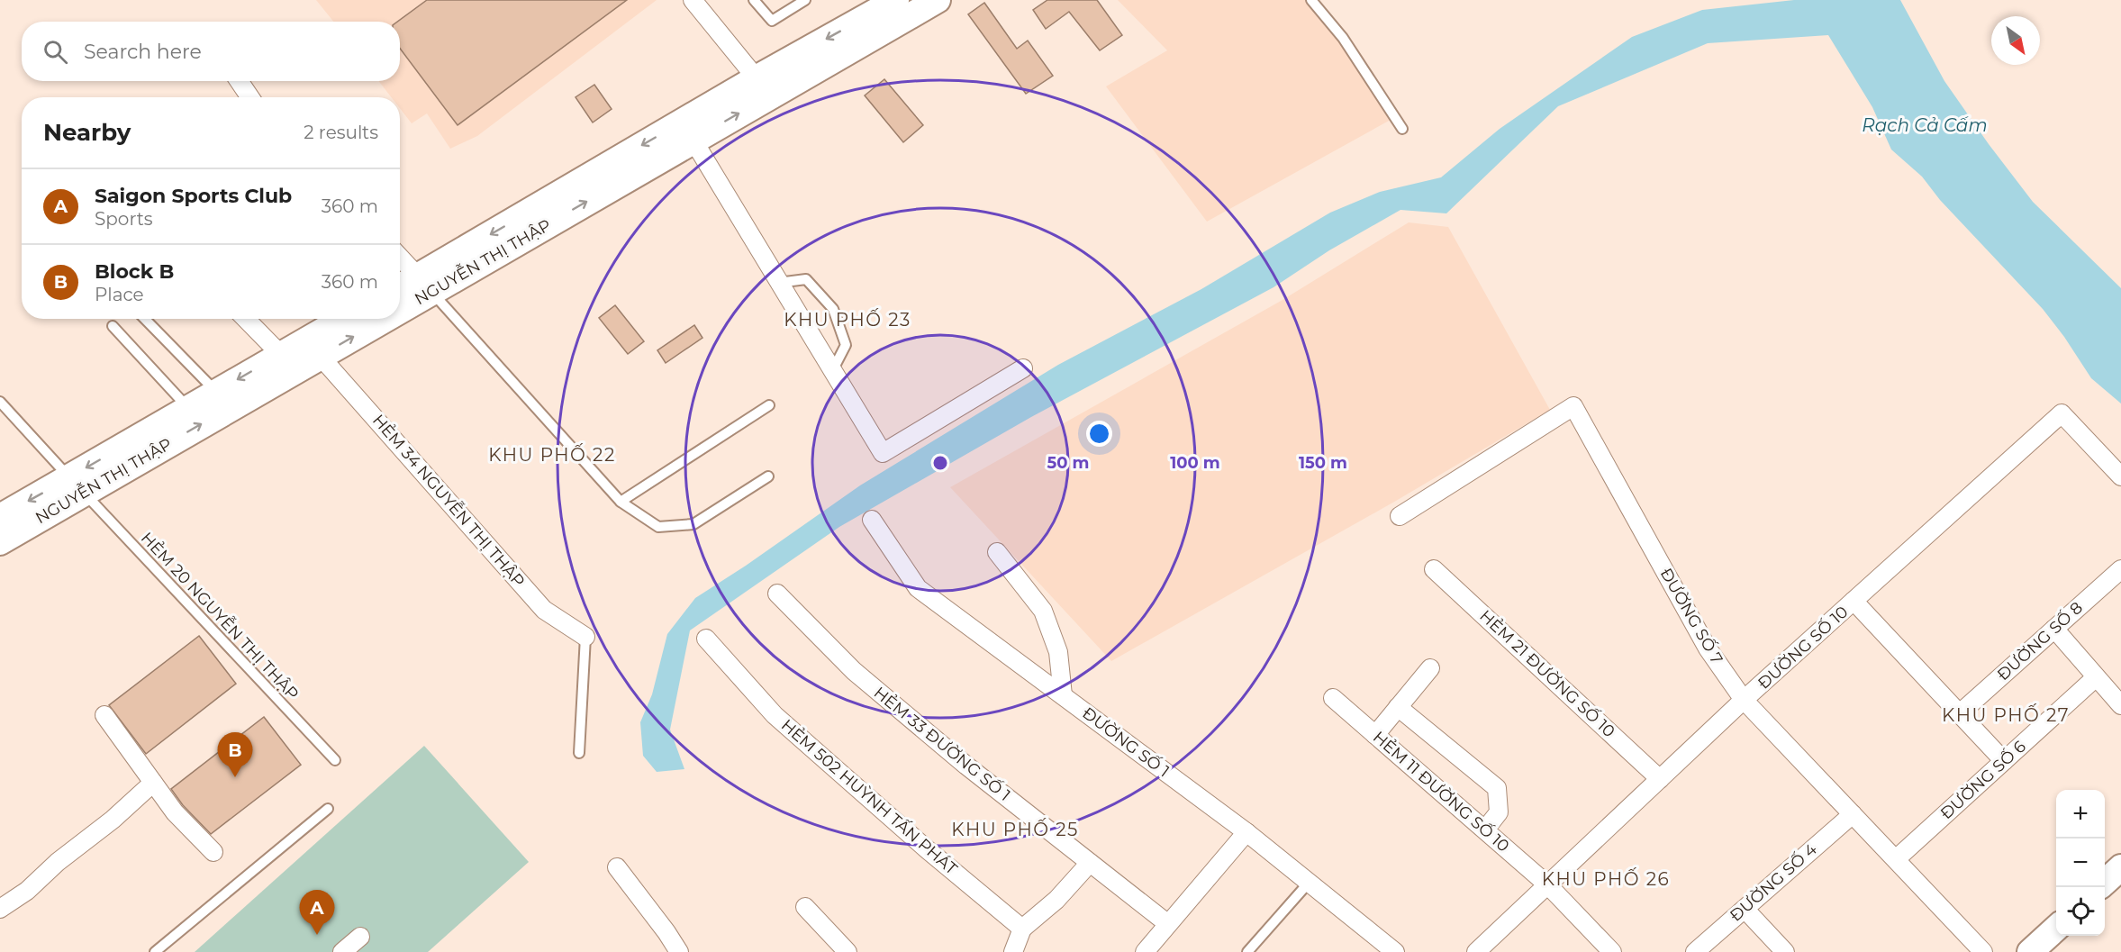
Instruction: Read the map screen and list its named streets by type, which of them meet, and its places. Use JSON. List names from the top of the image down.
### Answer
{
  "streets": {
    "main road": ["NGUYỄN THỊ THẬP"],
    "street": [
      "HẺM 34 NGUYỄN THỊ THẬP",
      "ĐƯỜNG SỐ 7",
      "ĐƯỜNG SỐ 8",
      "ĐƯỜNG SỐ 10",
      "HẺM 21 ĐƯỜNG SỐ 10",
      "ĐƯỜNG SỐ 1",
      "HẺM 33 ĐƯỜNG SỐ 1",
      "ĐƯỜNG SỐ 6",
      "HẺM 11 ĐƯỜNG SỐ 10",
      "HẺM 502 HUỲNH TẤN PHÁT",
      "ĐƯỜNG SỐ 4"
    ],
    "lane": ["HẺM 20 NGUYỄN THỊ THẬP"]
  },
  "crossings": [
    ["NGUYỄN THỊ THẬP", "HẺM 34 NGUYỄN THỊ THẬP"],
    ["NGUYỄN THỊ THẬP", "HẺM 20 NGUYỄN THỊ THẬP"],
    ["ĐƯỜNG SỐ 7", "ĐƯỜNG SỐ 10"],
    ["ĐƯỜNG SỐ 7", "ĐƯỜNG SỐ 6"],
    ["ĐƯỜNG SỐ 7", "ĐƯỜNG SỐ 4"],
    ["ĐƯỜNG SỐ 10", "HẺM 21 ĐƯỜNG SỐ 10"],
    ["ĐƯỜNG SỐ 10", "HẺM 11 ĐƯỜNG SỐ 10"]
  ],
  "districts": [
    "KHU PHỐ 23",
    "KHU PHỐ 22",
    "KHU PHỐ 27",
    "KHU PHỐ 25",
    "KHU PHỐ 26"
  ],
  "water": ["Rạch Cả Cấm"],
  "north": "bottom right",
  "page": {
    "search": "Search here",
    "heading": ["Nearby", "2 results"],
    "list": [
      {
        "mark": "A",
        "name": "Saigon Sports Club",
        "note": "Sports",
        "value": "360 m"
      },
      {
        "mark": "B",
        "name": "Block B",
        "note": "Place",
        "value": "360 m"
      }
    ],
    "pins": ["B", "A"],
    "map_buttons": ["+", "−"]
  },
  "rings": ["50 m", "100 m", "150 m"]
}
